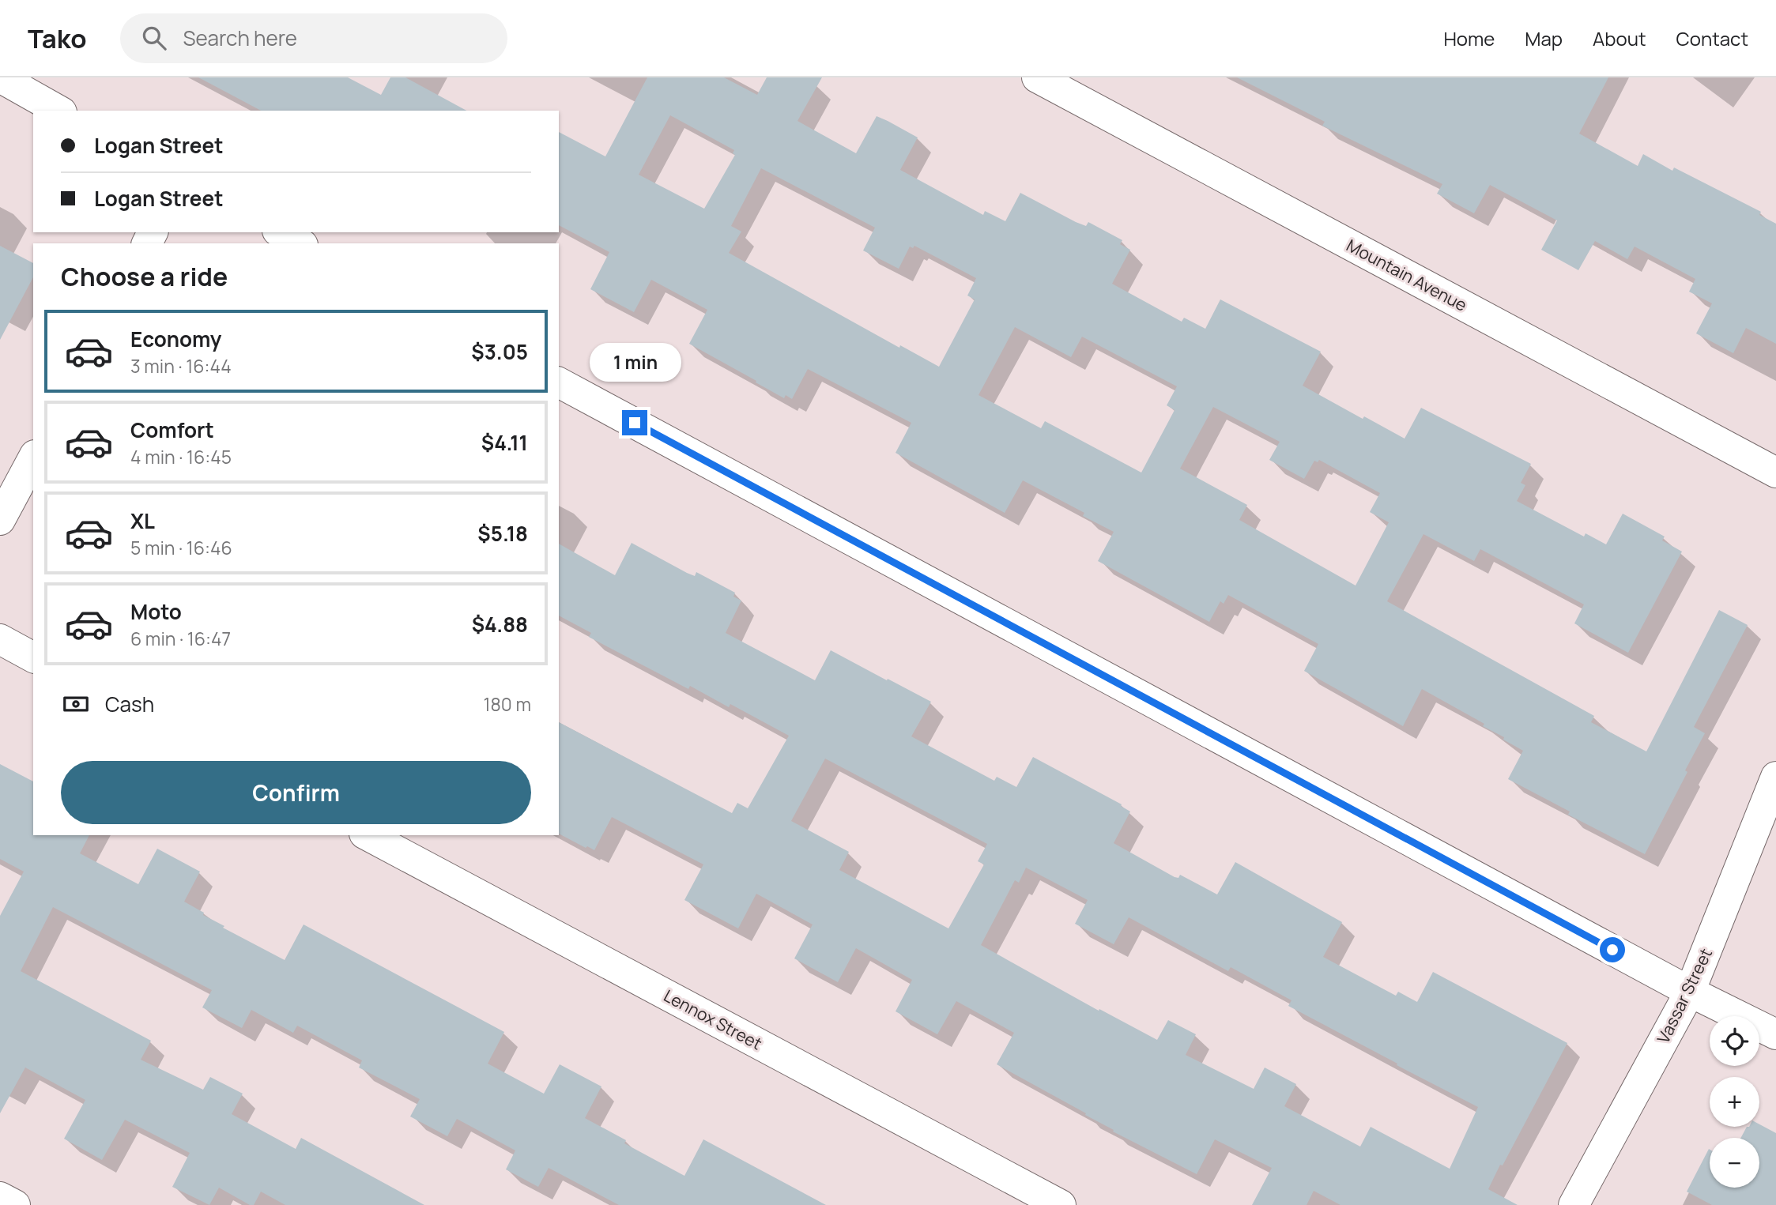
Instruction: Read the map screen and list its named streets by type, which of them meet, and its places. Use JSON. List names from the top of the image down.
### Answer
{
  "streets": {
    "street": ["Mountain Avenue", "Vassar Street", "Lennox Street"]
  },
  "page": {
    "header": "Tako",
    "search": "Search here",
    "nav": [
      "Home",
      "Map",
      "About",
      "Contact"
    ],
    "banner": ["Logan Street", "Logan Street"],
    "heading": "Choose a ride",
    "list": [
      {
        "name": "Economy",
        "note": "3 min · 16:44",
        "value": "$3.05"
      },
      {
        "name": "Comfort",
        "note": "4 min · 16:45",
        "value": "$4.11"
      },
      {
        "name": "XL",
        "note": "5 min · 16:46",
        "value": "$5.18"
      },
      {
        "name": "Moto",
        "note": "6 min · 16:47",
        "value": "$4.88"
      }
    ],
    "bubble": "1 min",
    "pay": ["Cash", "180 m"],
    "buttons": "Confirm",
    "map_buttons": ["+", "−"]
  }
}
